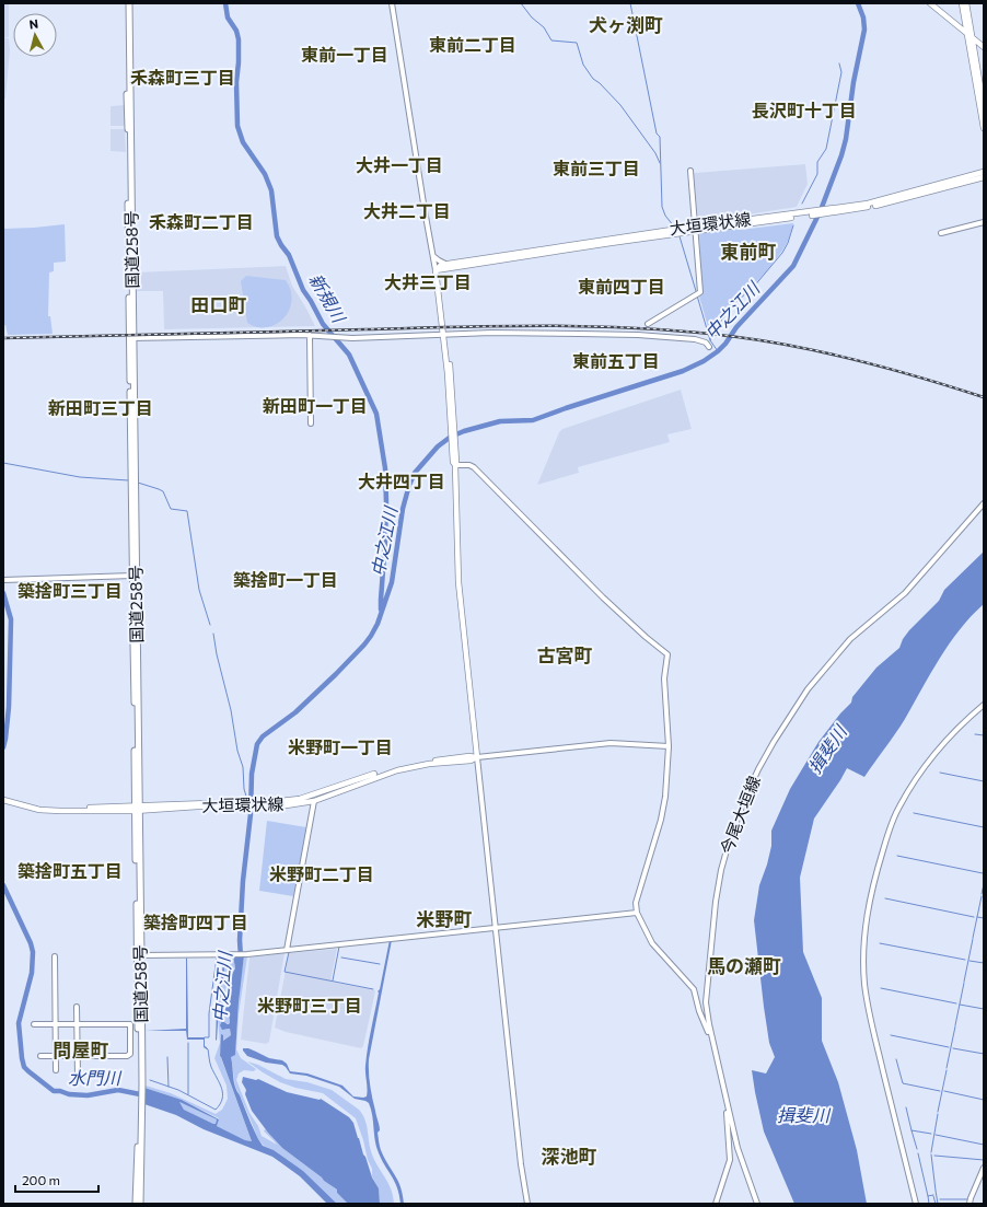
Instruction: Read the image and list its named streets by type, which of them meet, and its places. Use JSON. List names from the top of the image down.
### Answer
{
  "streets": {
    "highway": ["国道258号"],
    "main road": ["大垣環状線"],
    "street": ["今尾大垣線"]
  },
  "crossings": [
    ["大垣環状線", "国道258号"]
  ],
  "districts": [
    "犬ヶ渕町",
    "東前二丁目",
    "東前一丁目",
    "禾森町三丁目",
    "長沢町十丁目",
    "大井一丁目",
    "東前三丁目",
    "大井二丁目",
    "禾森町二丁目",
    "東前町",
    "大井三丁目",
    "東前四丁目",
    "田口町",
    "東前五丁目",
    "新田町一丁目",
    "新田町三丁目",
    "大井四丁目",
    "築捨町一丁目",
    "築捨町三丁目",
    "古宮町",
    "米野町一丁目",
    "築捨町五丁目",
    "米野町二丁目",
    "米野町",
    "築捨町四丁目",
    "馬の瀬町",
    "米野町三丁目",
    "問屋町",
    "深池町"
  ],
  "water": [
    "新規川",
    "中之江川",
    "揖斐川",
    "水門川"
  ],
  "scale_bar": "200 m",
  "north": "top"
}
